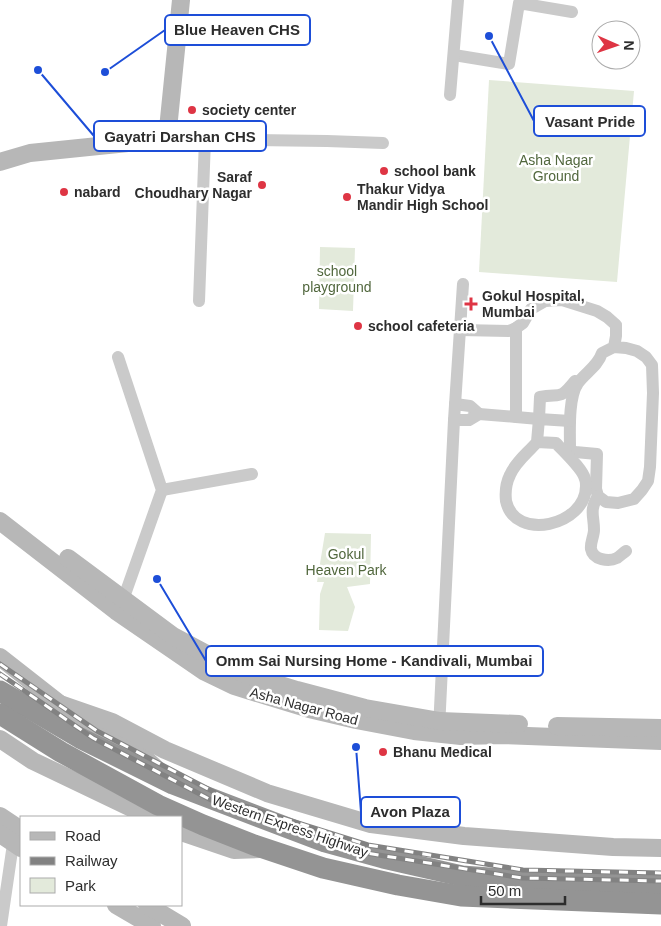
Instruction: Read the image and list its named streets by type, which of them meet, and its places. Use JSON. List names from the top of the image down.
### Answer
{
  "streets": {
    "highway": ["Western Express Highway"],
    "street": ["Asha Nagar Road"]
  },
  "parks": ["Asha Nagar Ground", "school playground", "Gokul Heaven Park"],
  "places": {
    "other": [
      "Vasant Pride",
      "Gayatri Darshan CHS",
      "Blue Heaven CHS",
      "society center",
      "school bank",
      "Saraf Choudhary Nagar",
      "nabard",
      "Thakur Vidya Mandir High School",
      "school cafeteria",
      "Omm Sai Nursing Home - Kandivali, Mumbai",
      "Avon Plaza",
      "Bhanu Medical"
    ],
    "health": ["Gokul Hospital, Mumbai"]
  },
  "legend": ["Road", "Railway", "Park"],
  "scale_bar": "50 m",
  "north": "right"
}
